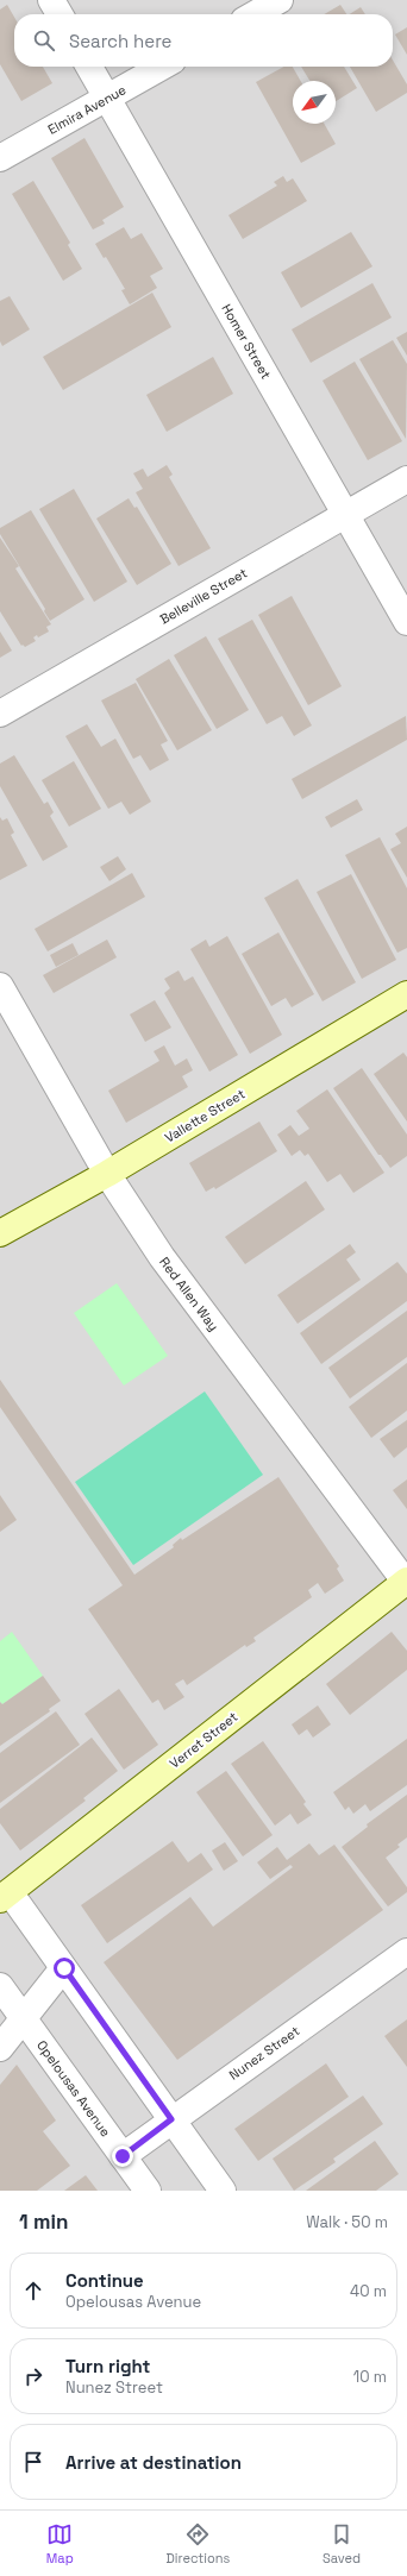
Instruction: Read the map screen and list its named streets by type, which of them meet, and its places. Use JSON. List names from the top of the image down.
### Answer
{
  "streets": {
    "street": [
      "Elmira Avenue",
      "Homer Street",
      "Belleville Street",
      "Vallette Street",
      "Red Allen Way",
      "Verret Street",
      "Nunez Street",
      "Opelousas Avenue"
    ]
  },
  "crossings": [
    ["Elmira Avenue", "Homer Street"],
    ["Homer Street", "Belleville Street"],
    ["Vallette Street", "Red Allen Way"],
    ["Red Allen Way", "Verret Street"],
    ["Nunez Street", "Opelousas Avenue"]
  ],
  "north": "bottom left",
  "page": {
    "search": "Search here",
    "heading": ["1 min", "Walk · 50 m"],
    "list": [
      ["Continue", "Opelousas Avenue", "40 m"],
      ["Turn right", "Nunez Street", "10 m"],
      "Arrive at destination"
    ],
    "nav": ["Map", "Directions", "Saved"]
  }
}
